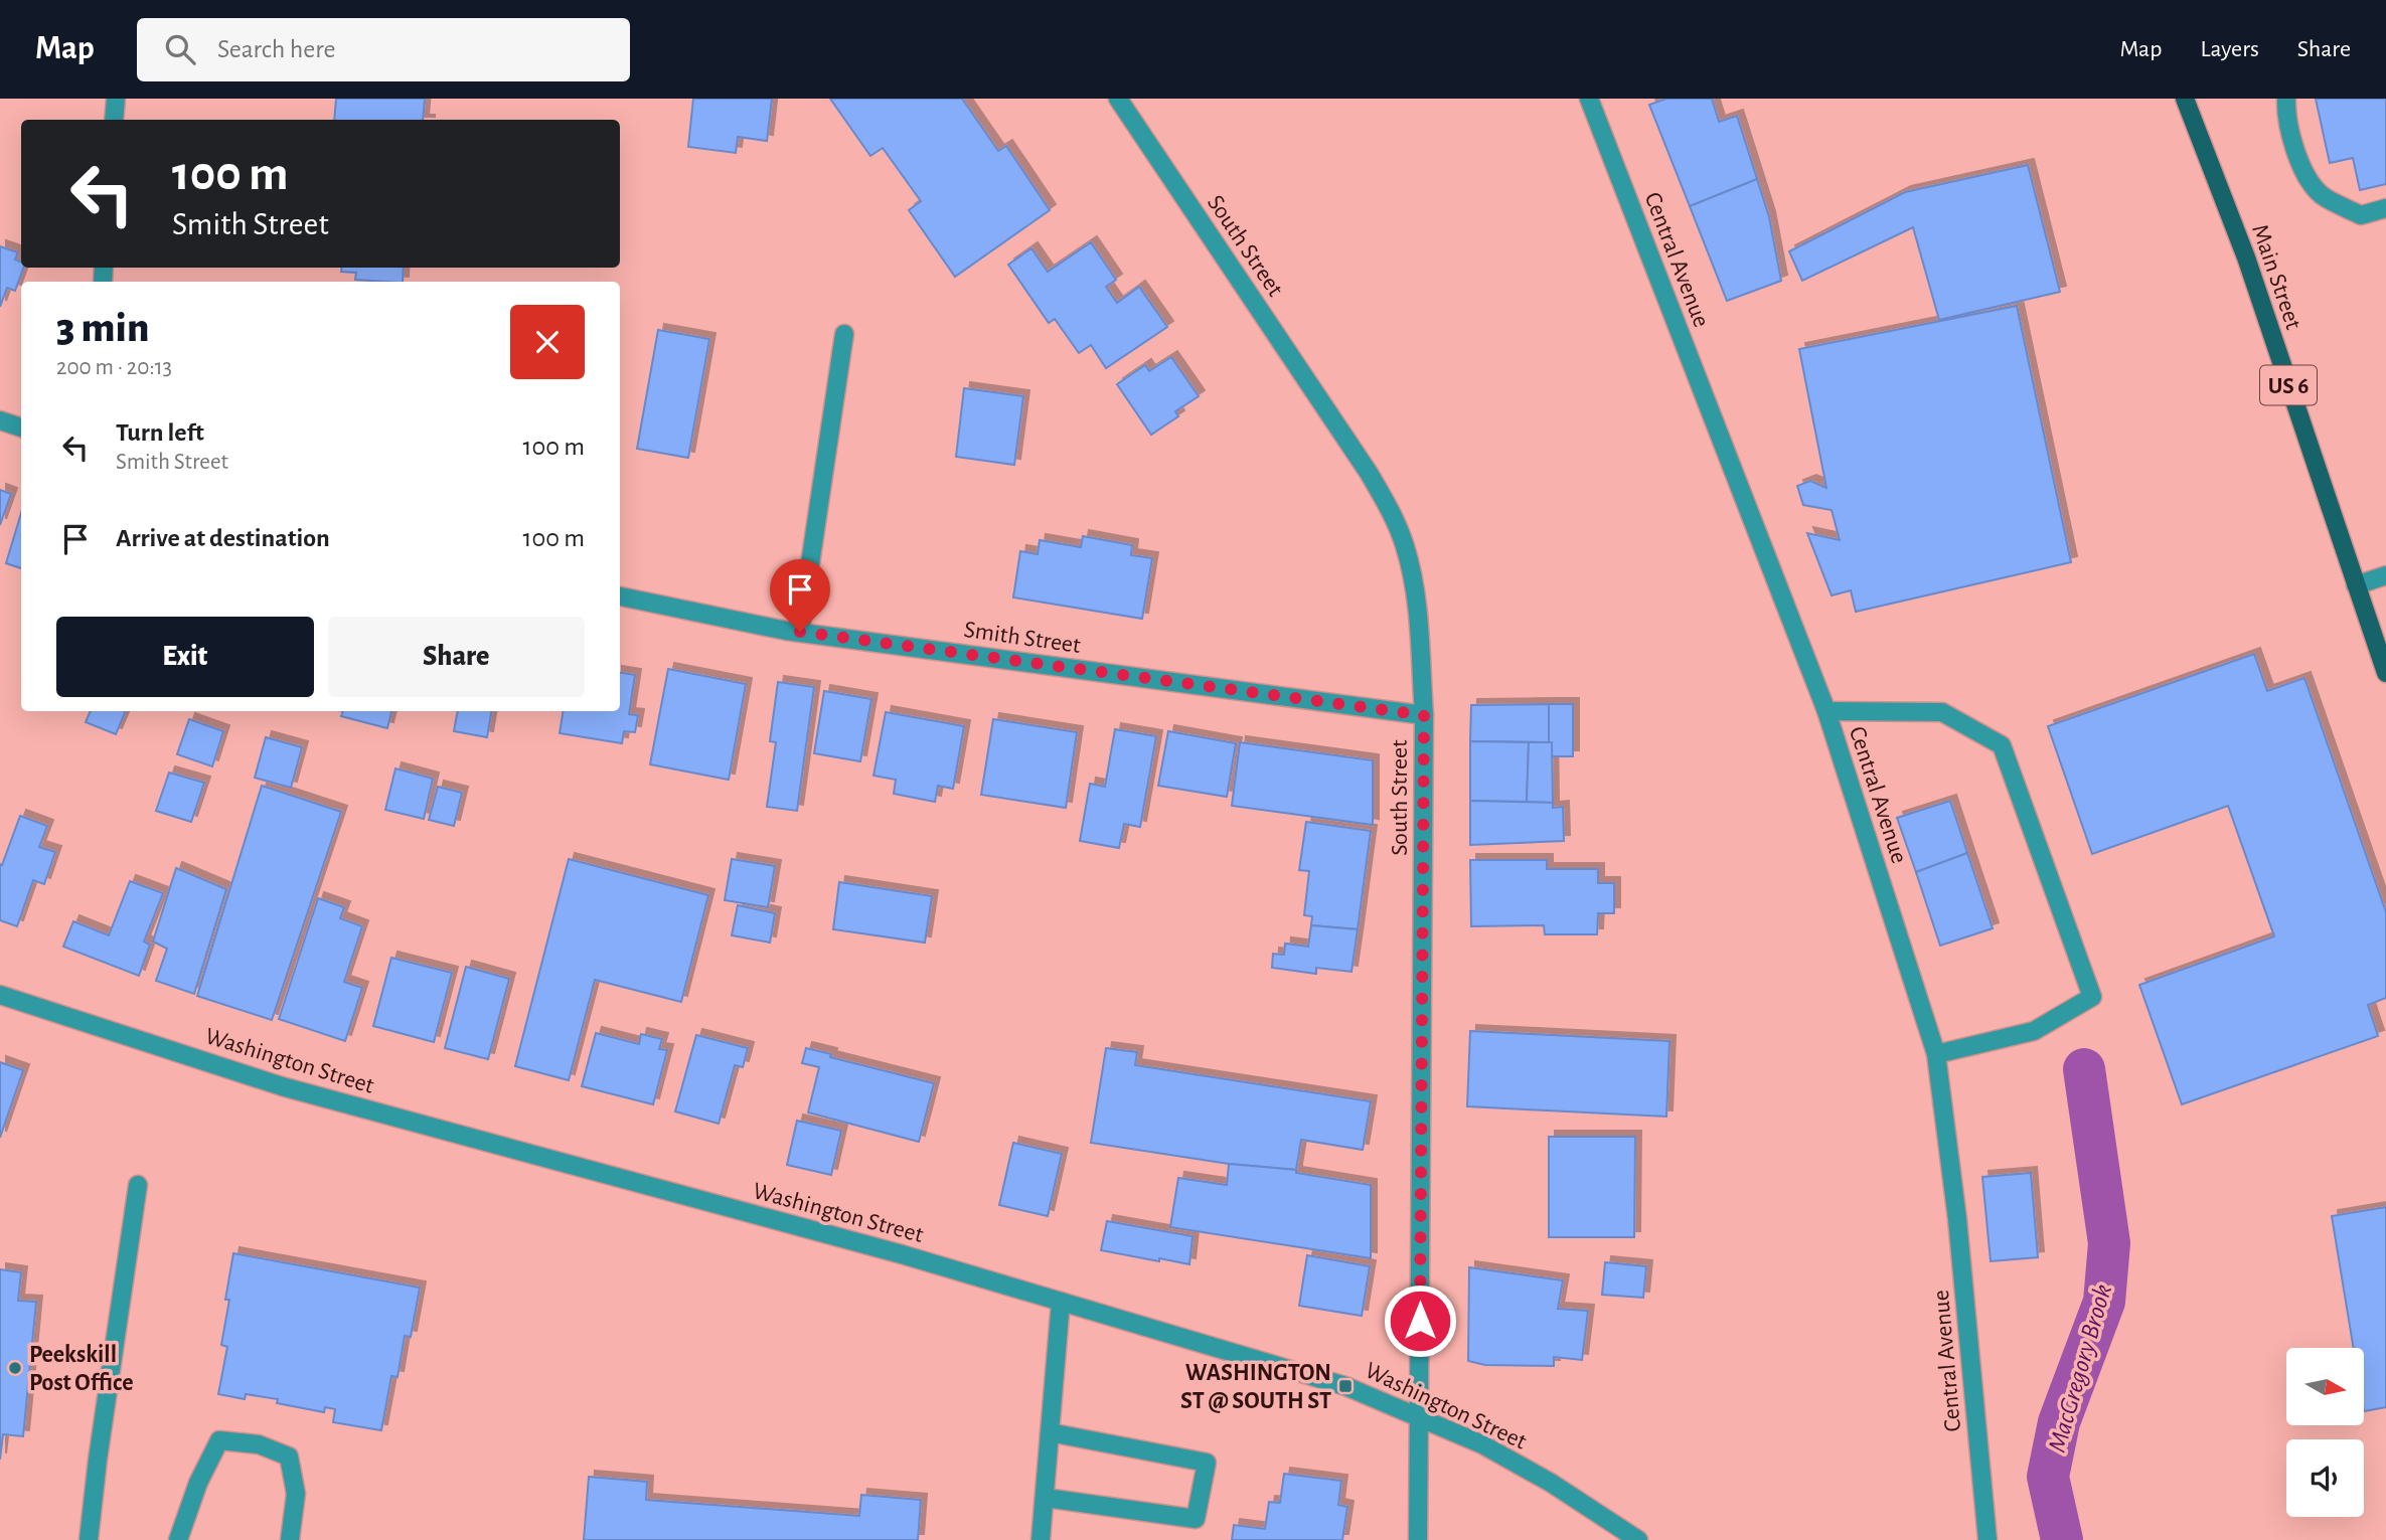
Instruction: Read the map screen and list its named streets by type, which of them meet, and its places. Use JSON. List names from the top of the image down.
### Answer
{
  "streets": {
    "main road": ["Main Street", "US 6"],
    "street": [
      "South Street",
      "Central Avenue",
      "Smith Street",
      "Washington Street"
    ]
  },
  "crossings": [
    ["South Street", "Smith Street"],
    ["South Street", "Washington Street"]
  ],
  "water": ["MacGregory Brook"],
  "places": {
    "other": ["Peekskill Post Office"],
    "transit": ["WASHINGTON ST @ SOUTH ST"]
  },
  "north": "right",
  "page": {
    "header": "Map",
    "search": "Search here",
    "nav": ["Map", "Layers", "Share"],
    "turn": ["100 m", "Smith Street"],
    "heading": ["3 min", "200 m · 20:13"],
    "list": [
      {
        "name": "Turn left",
        "note": "Smith Street",
        "value": "100 m"
      },
      {
        "name": "Arrive at destination",
        "value": "100 m"
      }
    ],
    "buttons": ["Exit", "Share"]
  }
}
